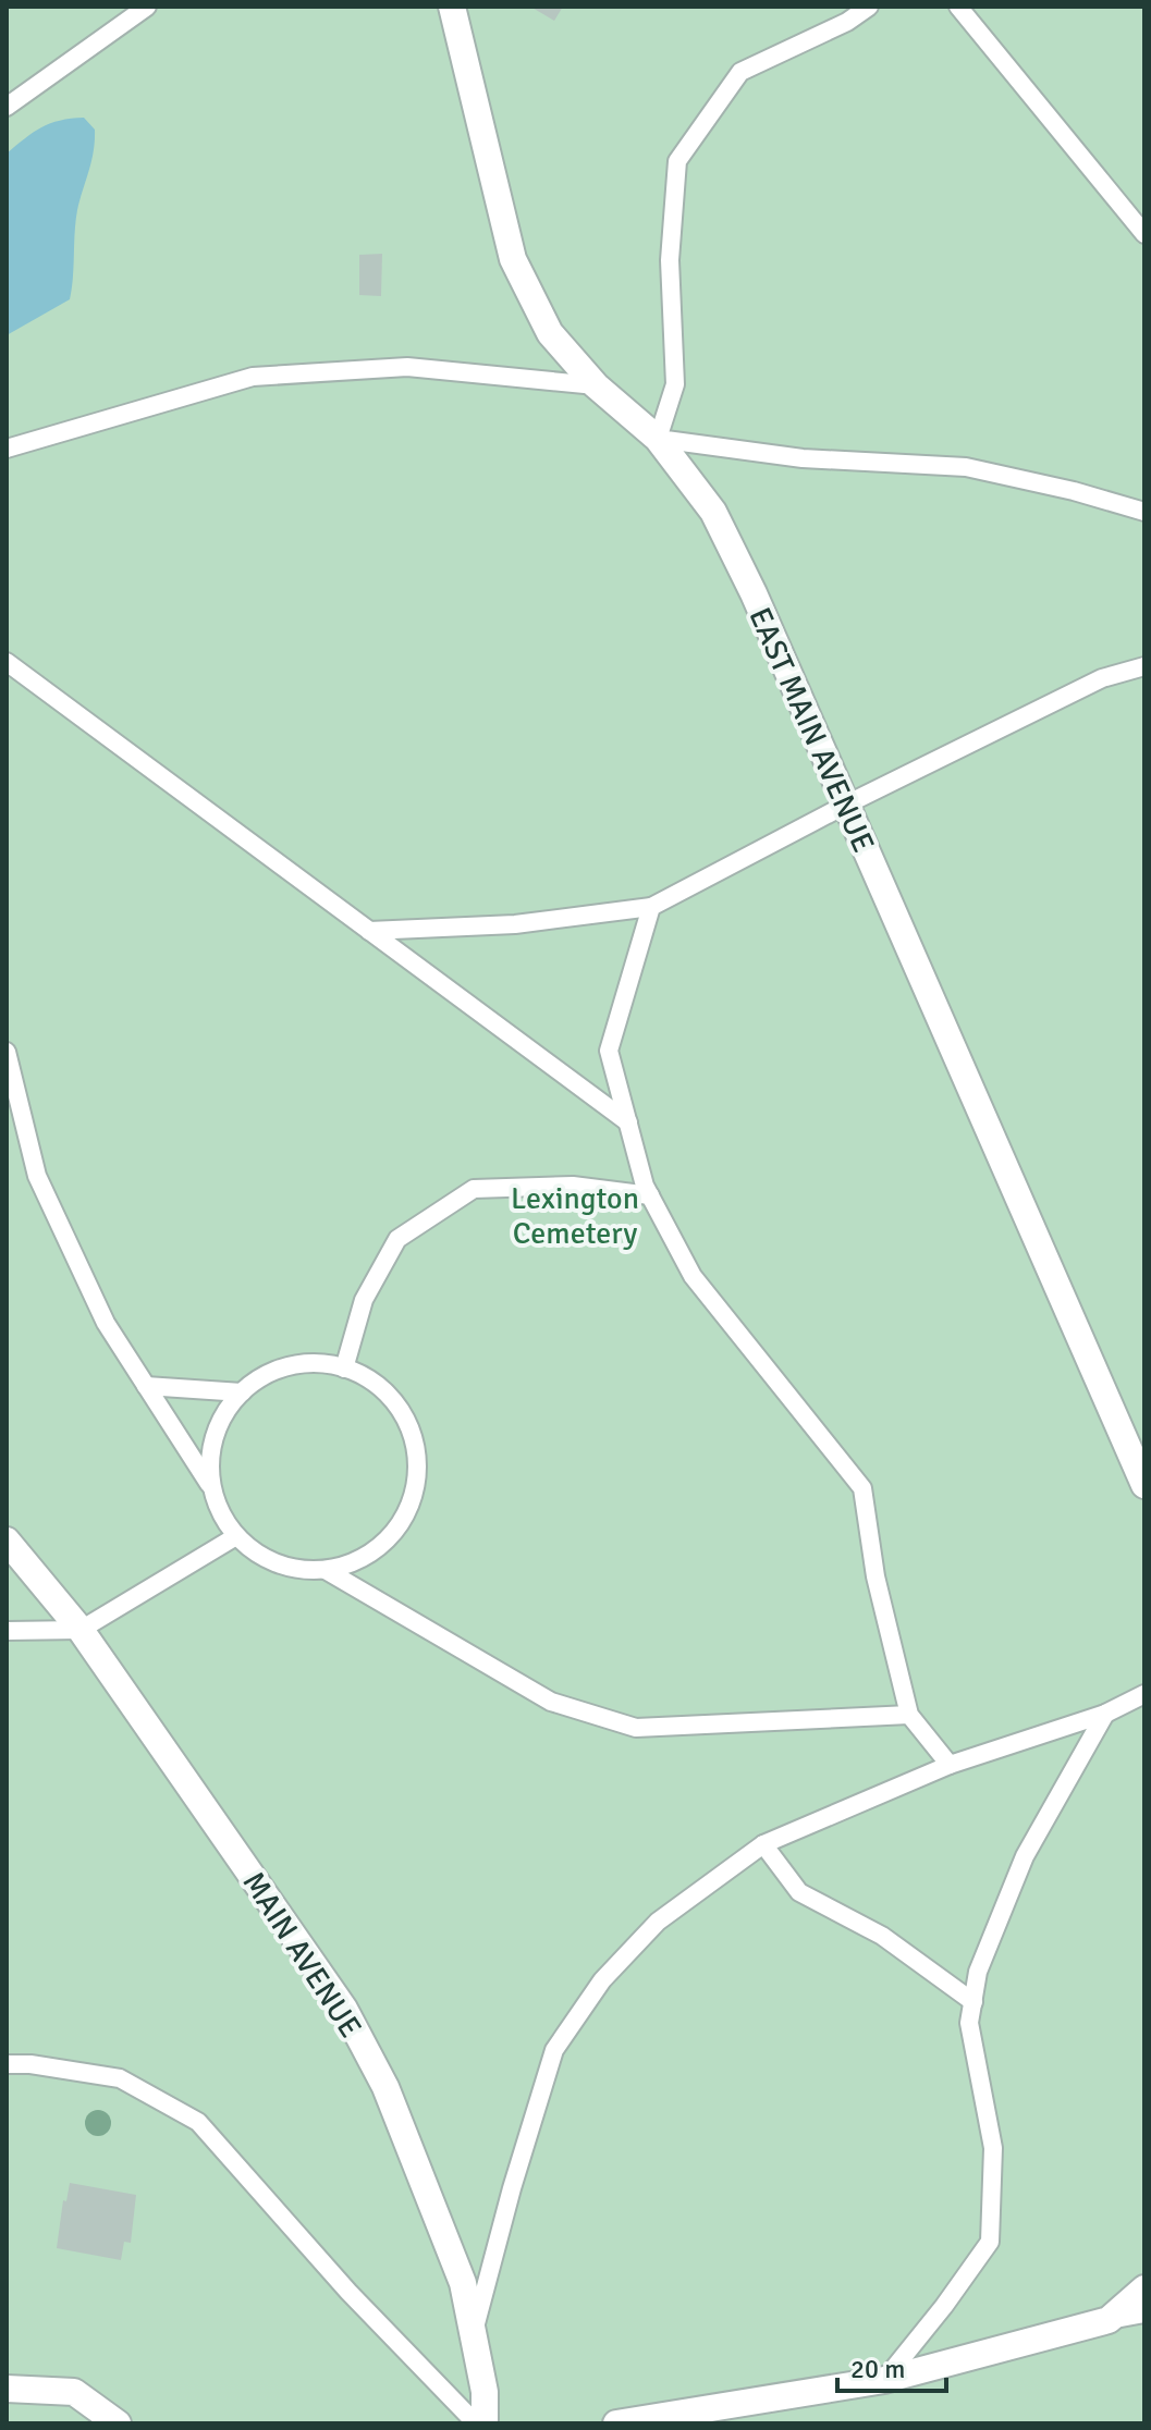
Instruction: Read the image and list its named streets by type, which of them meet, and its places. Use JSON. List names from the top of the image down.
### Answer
{
  "streets": {
    "street": ["EAST MAIN AVENUE", "MAIN AVENUE"]
  },
  "parks": ["Lexington Cemetery"],
  "scale_bar": "20 m"
}
